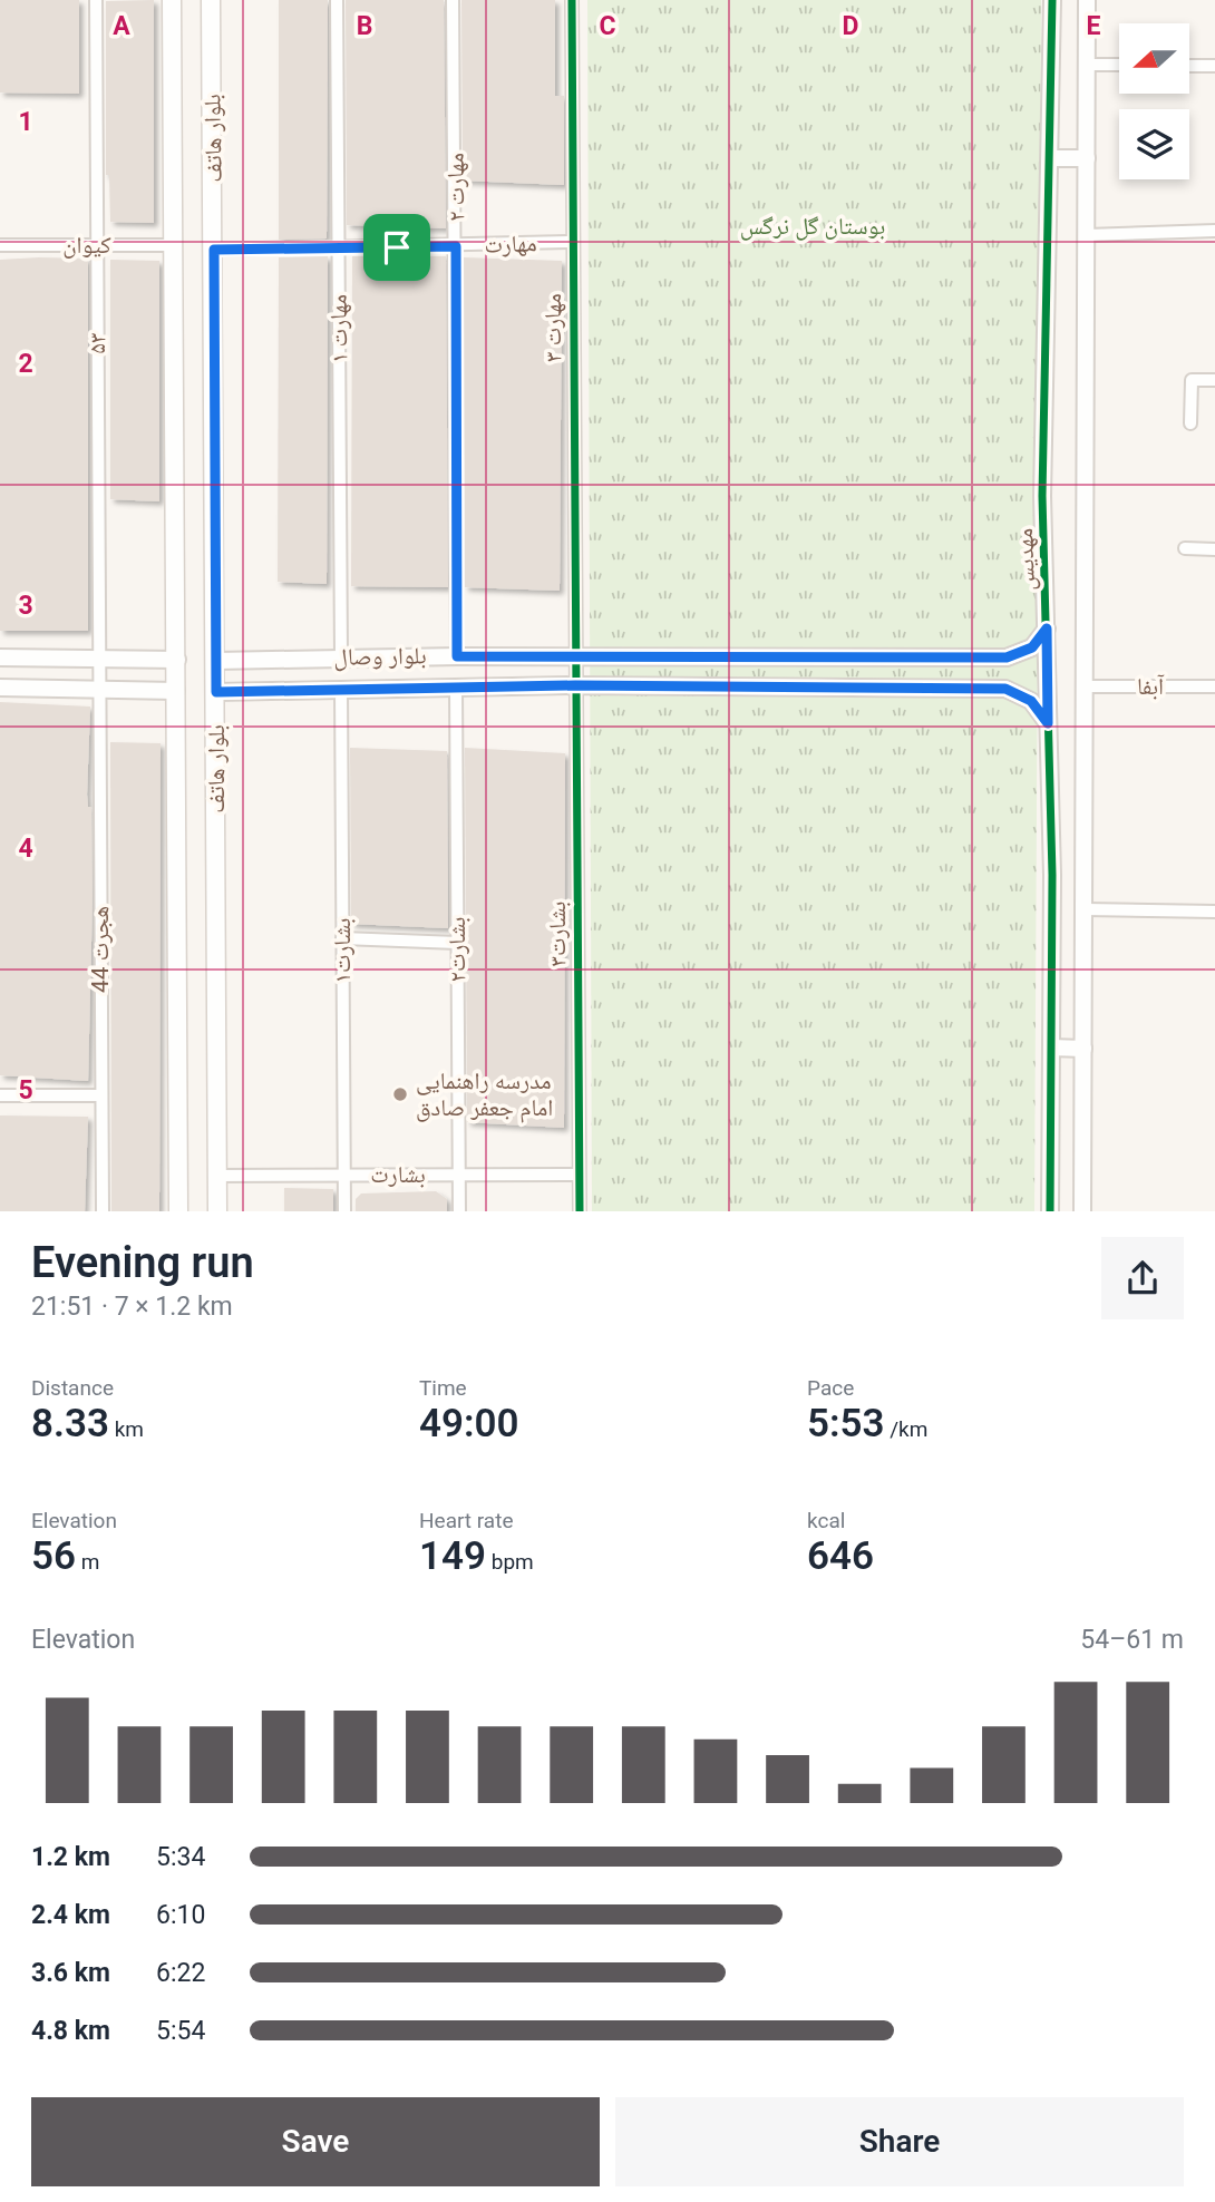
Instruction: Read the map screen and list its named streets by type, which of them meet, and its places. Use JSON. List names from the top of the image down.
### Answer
{
  "streets": {
    "main road": ["بلوار هاتف"],
    "street": [
      "مهارت ۲",
      "مهارت",
      "کیوان",
      "مهارت ۳",
      "مهارت ۱",
      "۵۳",
      "مهدیس",
      "بلوار وصال",
      "آبفا",
      "بشارت۳",
      "هجرت 44",
      "بشارت۲",
      "بشارت۱",
      "بشارت"
    ]
  },
  "crossings": [
    ["بلوار هاتف", "مهارت"],
    ["بلوار هاتف", "کیوان"],
    ["بلوار هاتف", "بلوار وصال"],
    ["بلوار هاتف", "بشارت"],
    ["مهارت ۲", "مهارت"],
    ["مهارت ۲", "بلوار وصال"],
    ["مهارت", "مهارت ۳"],
    ["مهارت", "مهارت ۱"],
    ["کیوان", "۵۳"],
    ["مهارت ۳", "بلوار وصال"],
    ["مهارت ۳", "بشارت۳"],
    ["مهارت ۱", "بلوار وصال"],
    ["۵۳", "هجرت 44"],
    ["مهدیس", "بلوار وصال"],
    ["بلوار وصال", "بشارت۳"],
    ["بلوار وصال", "بشارت۲"],
    ["بلوار وصال", "بشارت۱"],
    ["بشارت۳", "بشارت"],
    ["بشارت۲", "بشارت"],
    ["بشارت۱", "بشارت"]
  ],
  "parks": ["بوستان گل نرگس"],
  "places": ["مدرسه راهنمایی امام جعفر صادق"],
  "north": "left",
  "page": {
    "heading": ["Evening run", "21:51 · 7 × 1.2 km"],
    "stats": [
      ["Distance", "8.33 km"],
      ["Time", "49:00"],
      ["Pace", "5:53 /km"],
      ["Elevation", "56 m"],
      ["Heart rate", "149 bpm"],
      ["kcal", "646"]
    ],
    "chart": ["Elevation", "54–61 m"],
    "list": [
      {
        "name": "1.2 km",
        "note": "5:34"
      },
      {
        "name": "2.4 km",
        "note": "6:10"
      },
      {
        "name": "3.6 km",
        "note": "6:22"
      },
      {
        "name": "4.8 km",
        "note": "5:54"
      }
    ],
    "buttons": ["Save", "Share"]
  },
  "grid": {
    "columns": [
      "A",
      "B",
      "C",
      "D",
      "E"
    ],
    "rows": [
      "1",
      "2",
      "3",
      "4",
      "5"
    ]
  }
}
